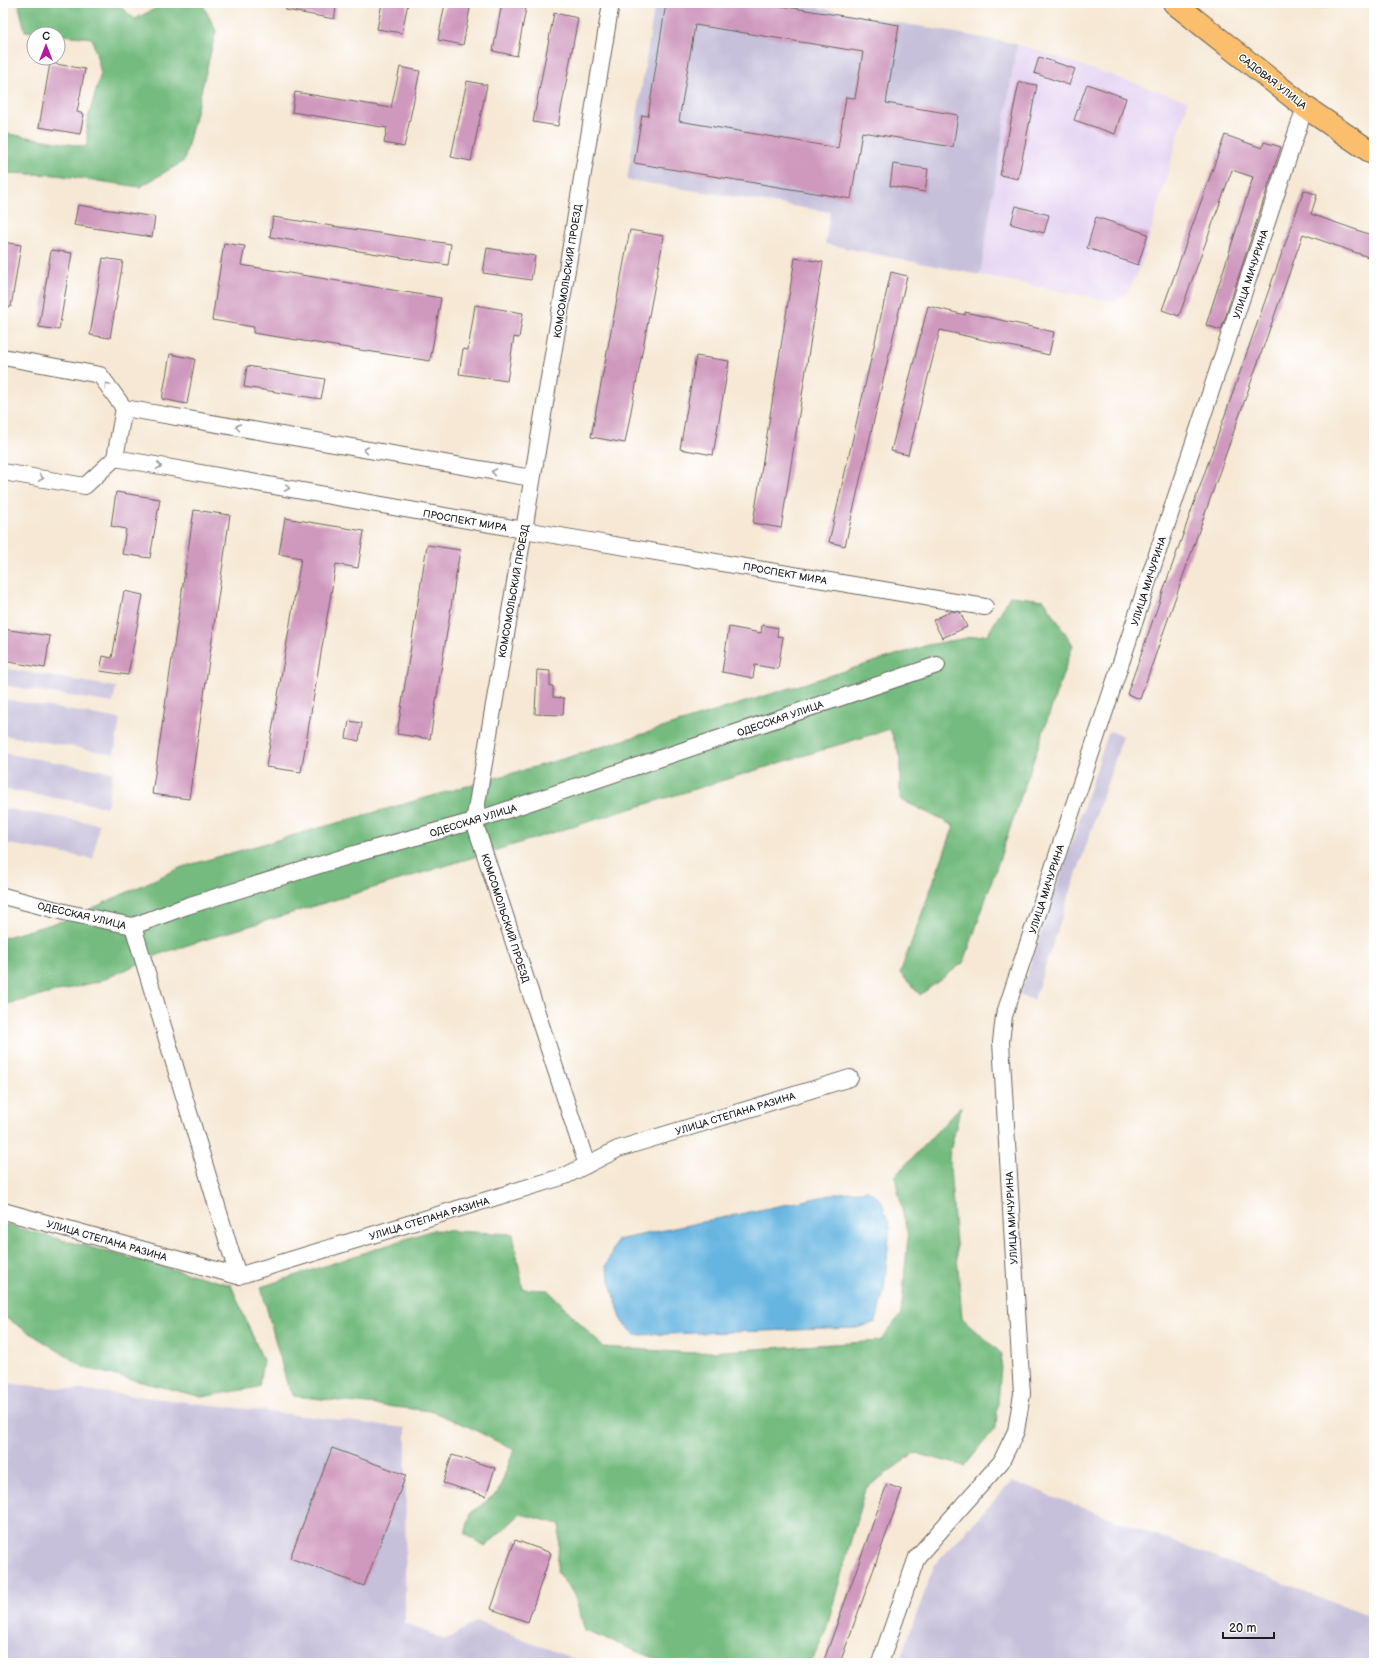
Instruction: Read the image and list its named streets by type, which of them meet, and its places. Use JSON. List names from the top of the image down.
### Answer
{
  "streets": {
    "main road": ["САДОВАЯ УЛИЦА"],
    "street": [
      "КОМСОМОЛЬСКИЙ ПРОЕЗД",
      "УЛИЦА МИЧУРИНА",
      "ПРОСПЕКТ МИРА",
      "ОДЕССКАЯ УЛИЦА",
      "УЛИЦА СТЕПАНА РАЗИНА"
    ]
  },
  "crossings": [
    ["САДОВАЯ УЛИЦА", "УЛИЦА МИЧУРИНА"],
    ["КОМСОМОЛЬСКИЙ ПРОЕЗД", "ПРОСПЕКТ МИРА"],
    ["КОМСОМОЛЬСКИЙ ПРОЕЗД", "ОДЕССКАЯ УЛИЦА"],
    ["КОМСОМОЛЬСКИЙ ПРОЕЗД", "УЛИЦА СТЕПАНА РАЗИНА"]
  ],
  "scale_bar": "20 m",
  "north": "top"
}
